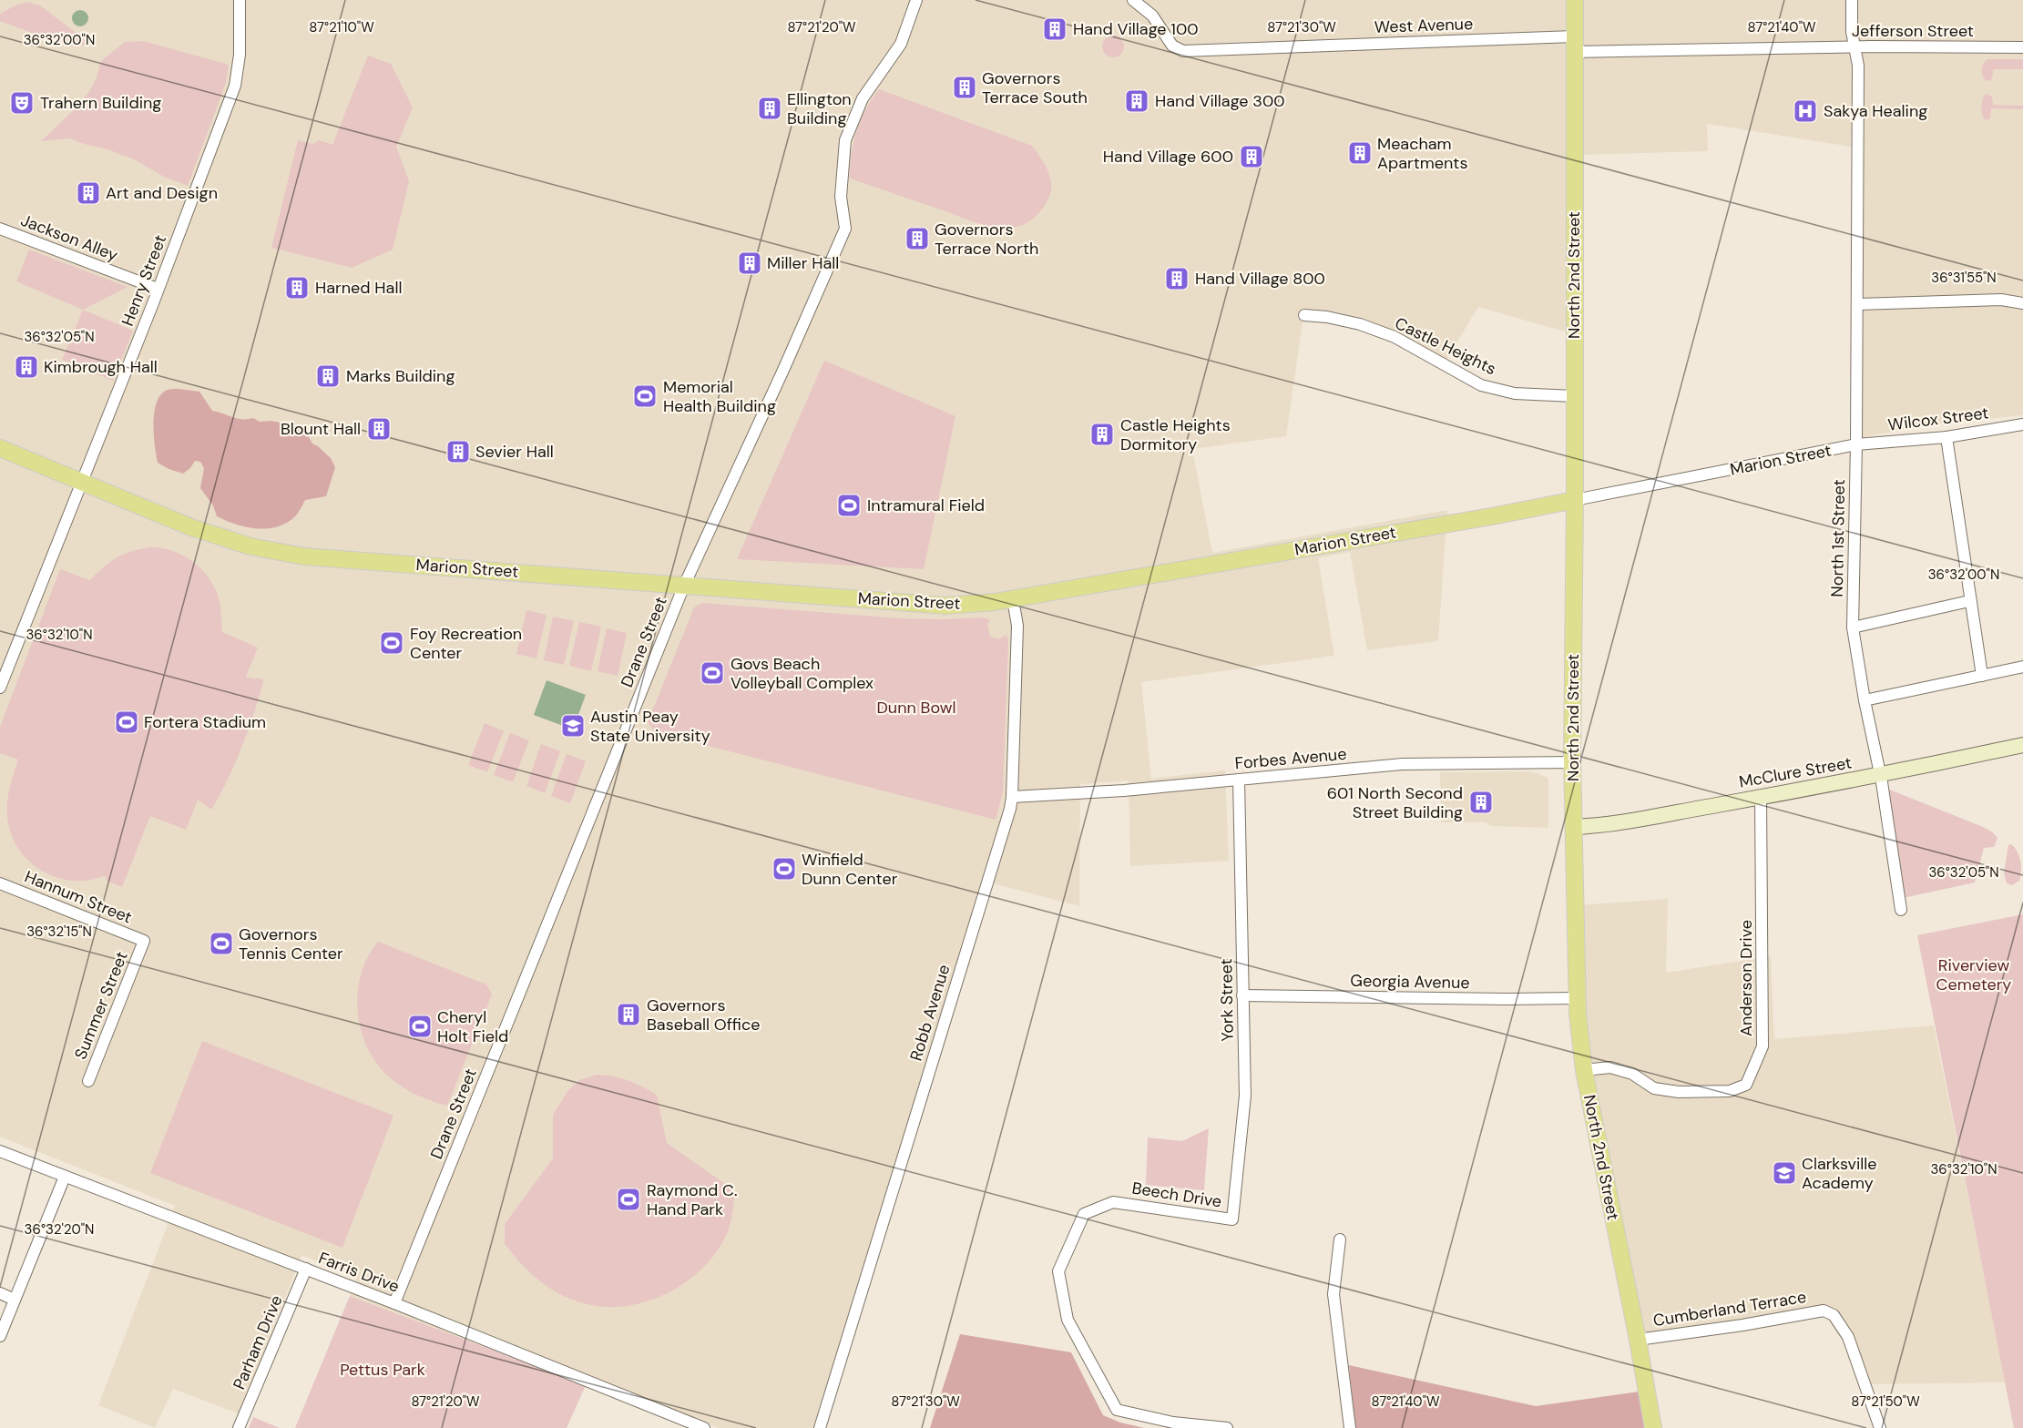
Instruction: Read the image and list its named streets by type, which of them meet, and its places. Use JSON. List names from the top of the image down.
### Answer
{
  "streets": {
    "main road": ["North 2nd Street", "Marion Street", "McClure Street"],
    "street": [
      "West Avenue",
      "Jefferson Street",
      "Jackson Alley",
      "Henry Street",
      "Castle Heights",
      "Wilcox Street",
      "North 1st Street",
      "Drane Street",
      "Forbes Avenue",
      "Hannum Street",
      "Anderson Drive",
      "Georgia Avenue",
      "York Street",
      "Summer Street",
      "Robb Avenue",
      "Beech Drive",
      "Farris Drive",
      "Cumberland Terrace",
      "Parham Drive"
    ]
  },
  "crossings": [
    ["West Avenue", "Jefferson Street"],
    ["West Avenue", "North 2nd Street"],
    ["Jefferson Street", "North 2nd Street"],
    ["Jefferson Street", "North 1st Street"],
    ["Jackson Alley", "Henry Street"],
    ["North 2nd Street", "Castle Heights"],
    ["North 2nd Street", "Marion Street"],
    ["North 2nd Street", "Forbes Avenue"],
    ["North 2nd Street", "McClure Street"],
    ["North 2nd Street", "Anderson Drive"],
    ["North 2nd Street", "Georgia Avenue"],
    ["North 2nd Street", "Cumberland Terrace"],
    ["Henry Street", "Marion Street"],
    ["Wilcox Street", "Marion Street"],
    ["Wilcox Street", "North 1st Street"],
    ["Marion Street", "North 1st Street"],
    ["Marion Street", "Drane Street"],
    ["Marion Street", "Robb Avenue"],
    ["North 1st Street", "McClure Street"],
    ["Drane Street", "Farris Drive"],
    ["Forbes Avenue", "York Street"],
    ["Forbes Avenue", "Robb Avenue"],
    ["McClure Street", "Anderson Drive"],
    ["Hannum Street", "Summer Street"],
    ["Georgia Avenue", "York Street"],
    ["York Street", "Beech Drive"],
    ["Farris Drive", "Parham Drive"]
  ],
  "parks": ["Dunn Bowl", "Riverview Cemetery", "Pettus Park"],
  "places": {
    "building": [
      "Hand Village 100",
      "Governors Terrace South",
      "Hand Village 300",
      "Ellington Building",
      "Meacham Apartments",
      "Hand Village 600",
      "Art and Design",
      "Governors Terrace North",
      "Miller Hall",
      "Hand Village 800",
      "Harned Hall",
      "Kimbrough Hall",
      "Marks Building",
      "Blount Hall",
      "Castle Heights Dormitory",
      "Sevier Hall",
      "601 North Second Street Building",
      "Governors Baseball Office"
    ],
    "theatre": ["Trahern Building"],
    "hospital": ["Sakya Healing"],
    "sports": [
      "Memorial Health Building",
      "Intramural Field",
      "Foy Recreation Center",
      "Govs Beach Volleyball Complex",
      "Fortera Stadium",
      "Winfield Dunn Center",
      "Governors Tennis Center",
      "Cheryl Holt Field",
      "Raymond C. Hand Park"
    ],
    "school or university": ["Austin Peay State University", "Clarksville Academy"]
  },
  "coordinates": [
    "87°21'10\"W",
    "87°21'20\"W",
    "87°21'30\"W",
    "87°21'40\"W",
    "36°32'00\"N",
    "36°31'55\"N",
    "36°32'05\"N",
    "36°32'10\"N",
    "36°32'15\"N",
    "36°32'20\"N",
    "87°21'50\"W"
  ]
}
